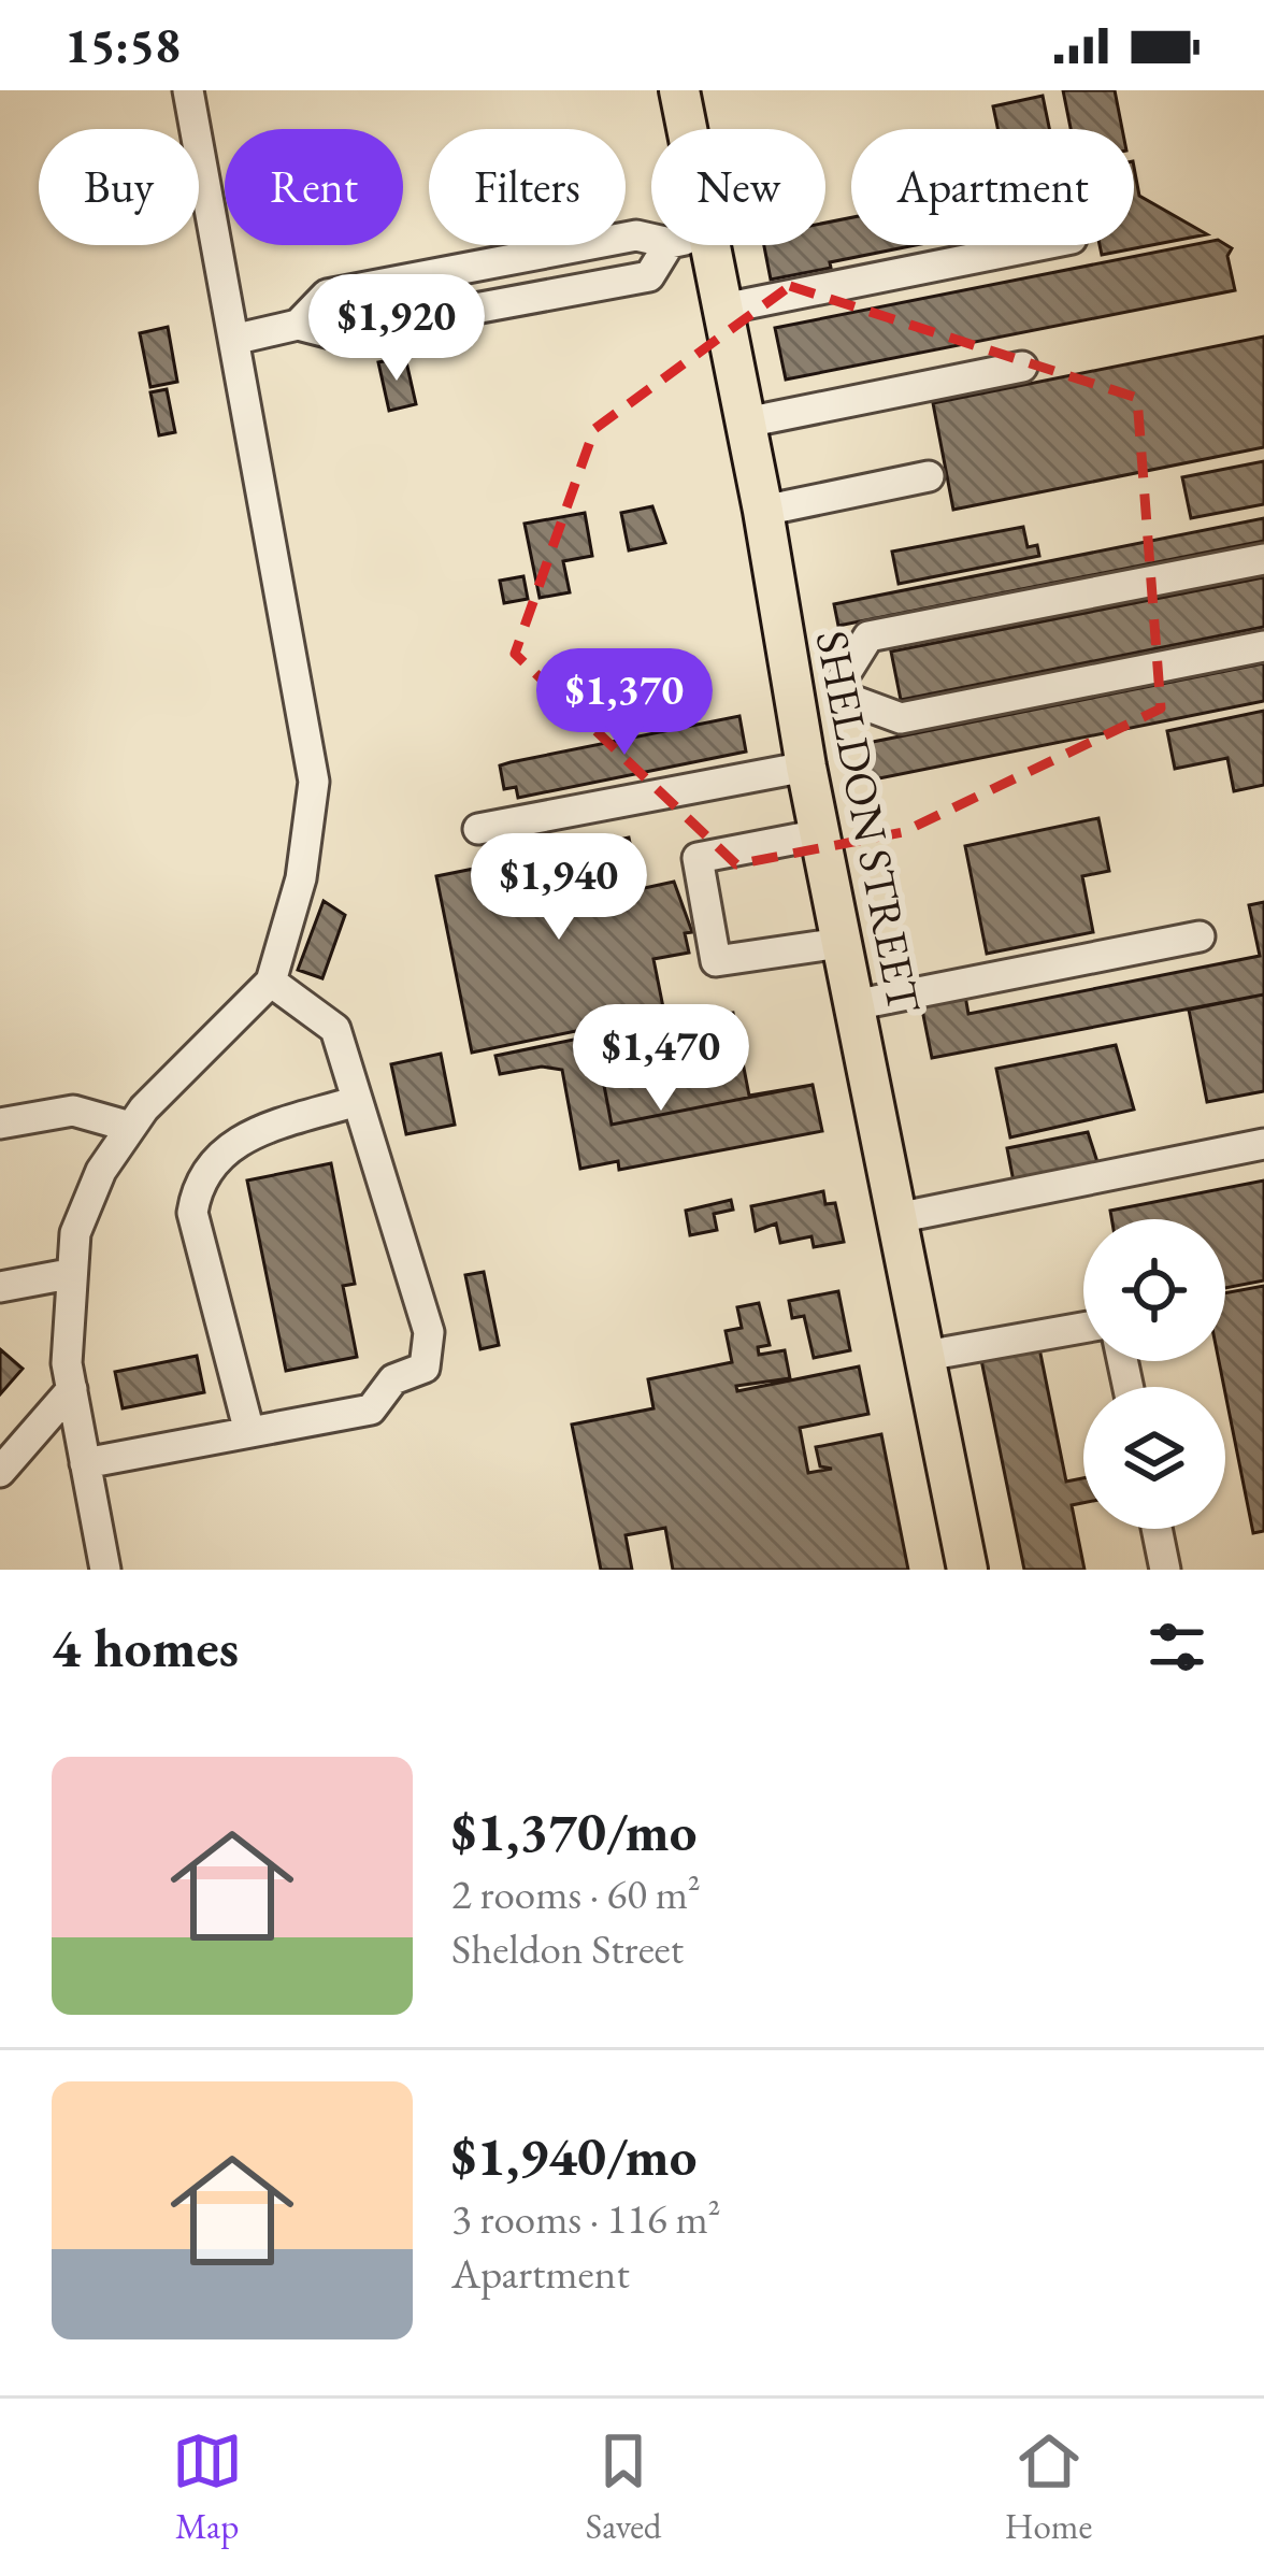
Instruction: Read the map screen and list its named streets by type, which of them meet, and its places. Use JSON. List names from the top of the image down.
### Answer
{
  "streets": {
    "main road": ["SHELDON STREET"]
  },
  "page": {
    "status": "15:58",
    "chip": [
      "Buy",
      "Rent",
      "Filters",
      "New",
      "Apartment"
    ],
    "price": [
      "$1,920",
      "$1,370",
      "$1,940",
      "$1,470"
    ],
    "heading": "4 homes",
    "list": [
      {
        "name": "$1,370/mo",
        "note": "2 rooms · 60 m² · Sheldon Street"
      },
      {
        "name": "$1,940/mo",
        "note": "3 rooms · 116 m² · Apartment"
      }
    ],
    "tabs": ["Map", "Saved", "Home"]
  }
}
